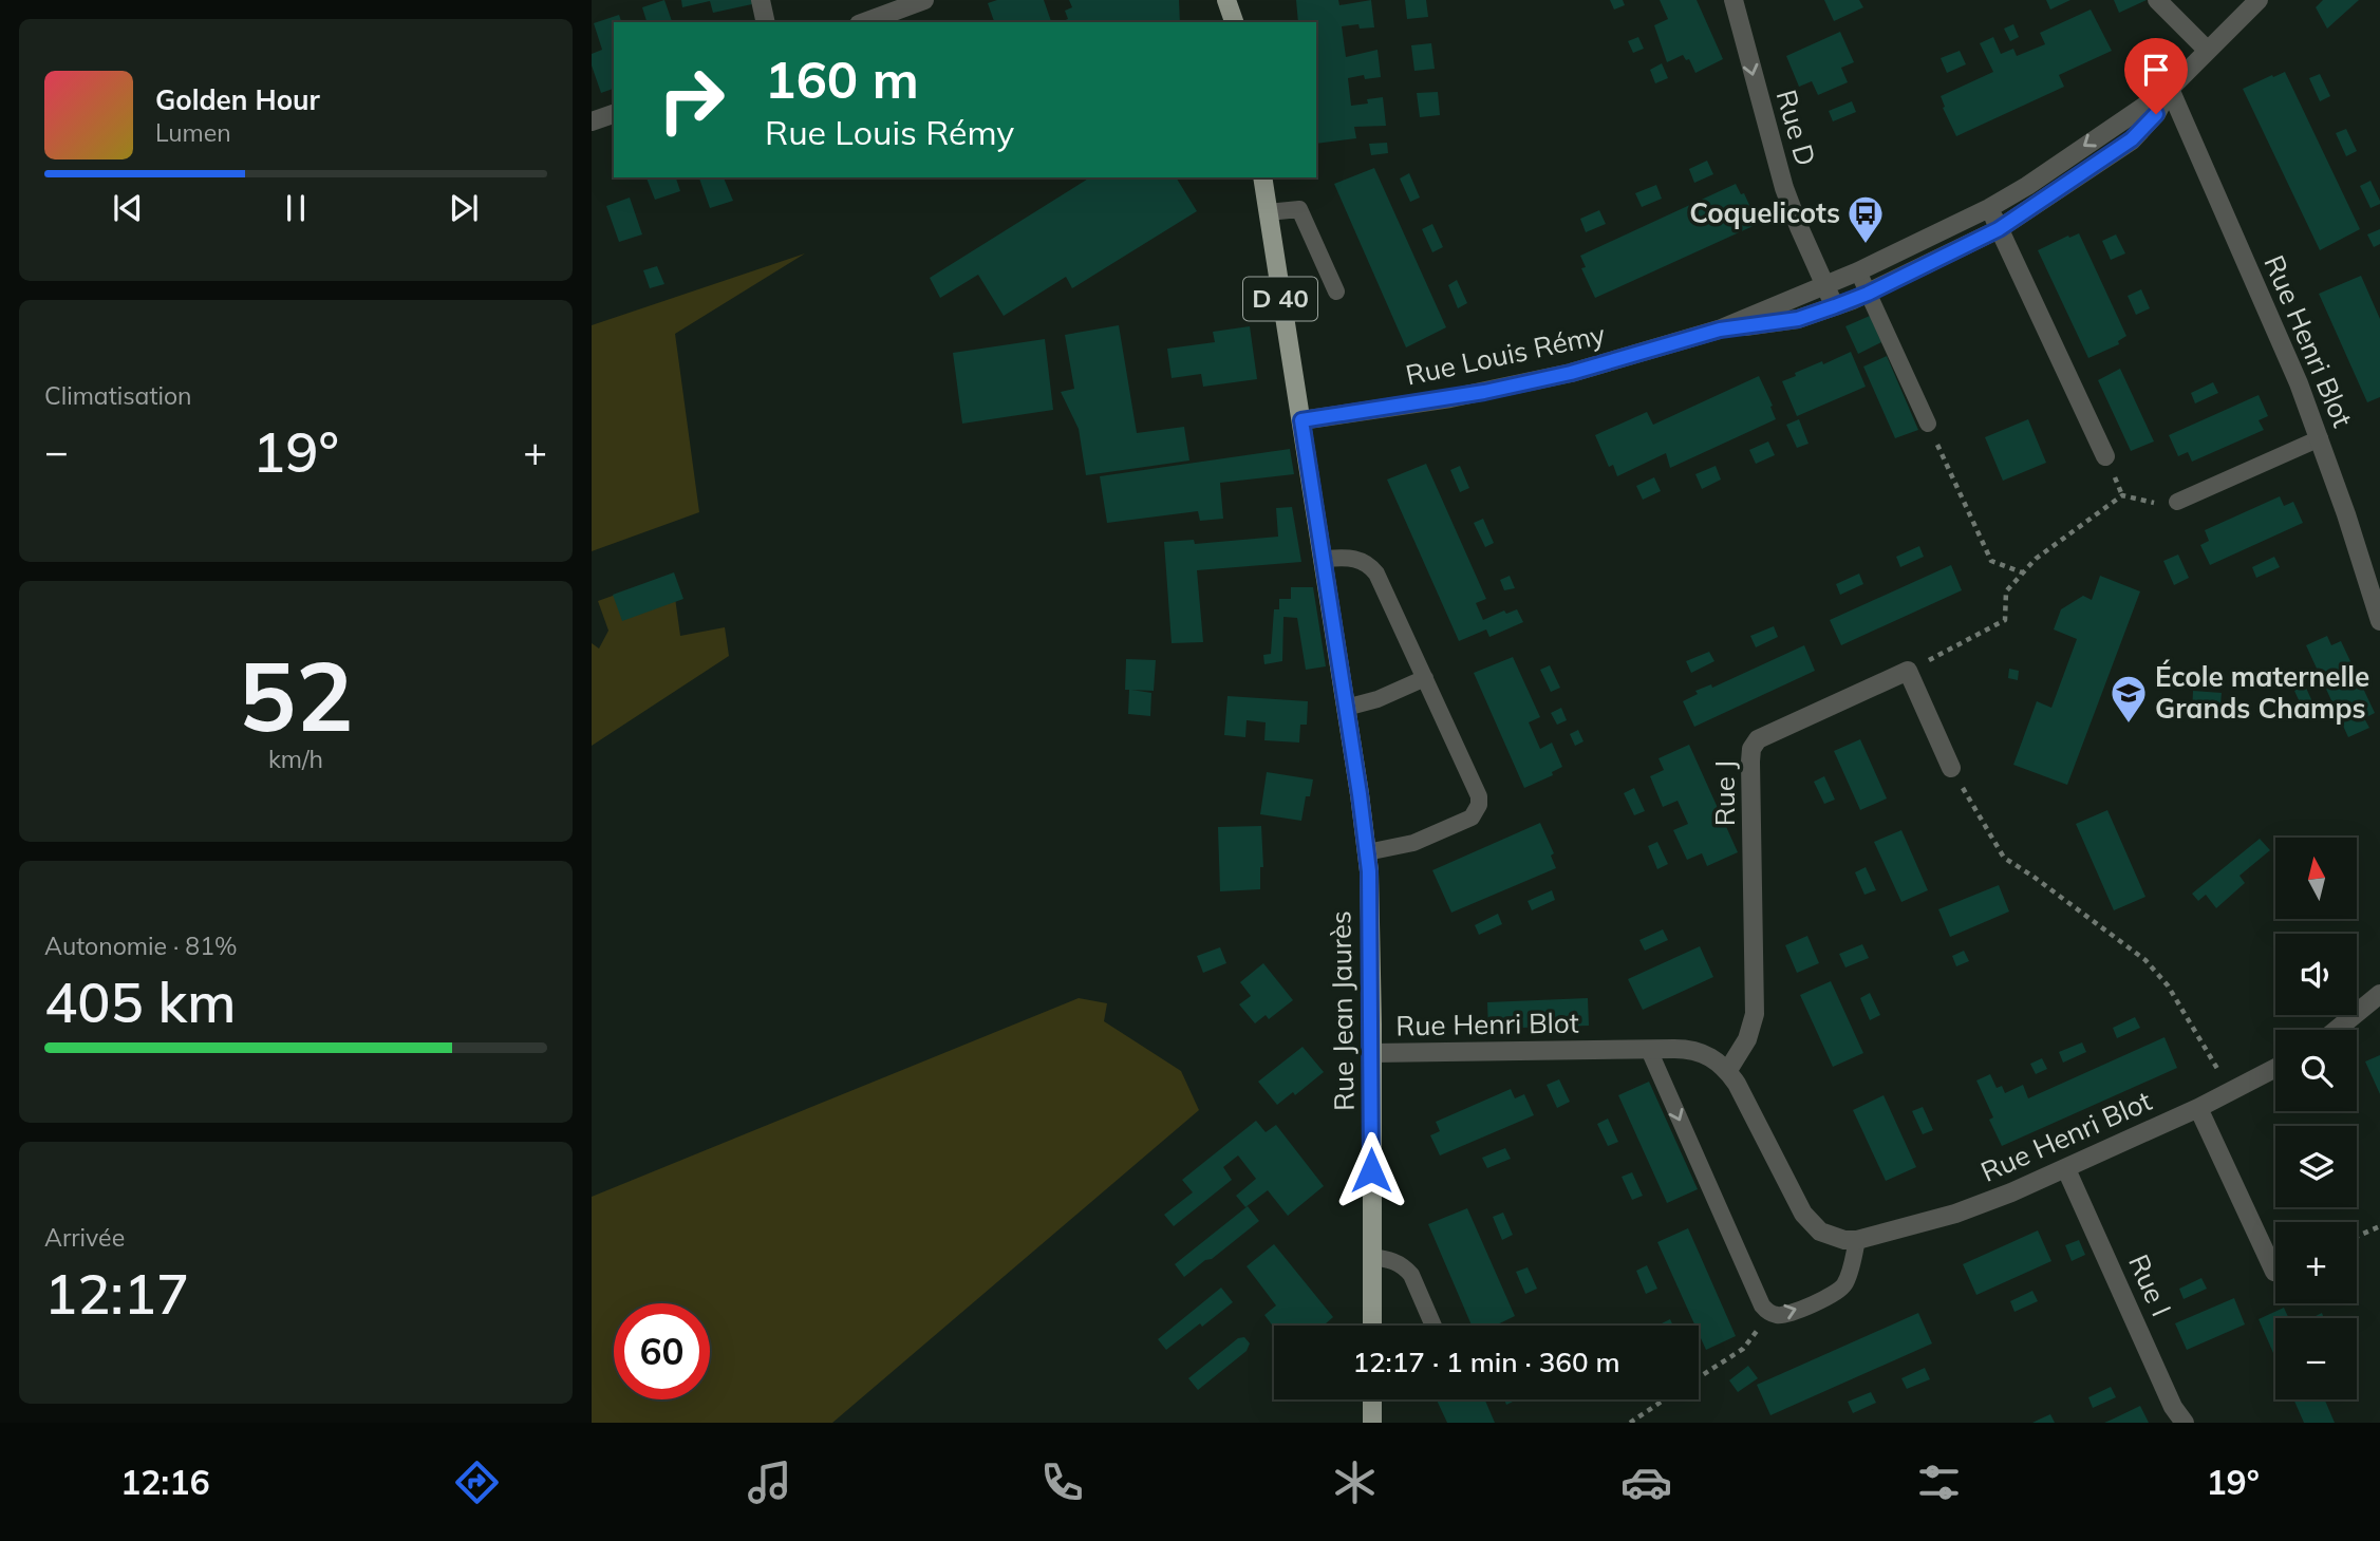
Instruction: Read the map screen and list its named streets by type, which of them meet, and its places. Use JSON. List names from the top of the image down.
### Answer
{
  "streets": {
    "main road": ["D 40", "Rue Jean Jaurès"],
    "street": [
      "Rue D",
      "Rue Henri Blot",
      "Rue Louis Rémy",
      "Rue J",
      "Rue I"
    ]
  },
  "crossings": [
    ["Rue D", "Rue Louis Rémy"],
    ["Rue Henri Blot", "Rue Louis Rémy"],
    ["Rue Henri Blot", "Rue J"],
    ["Rue Henri Blot", "Rue Jean Jaurès"],
    ["Rue Henri Blot", "Rue I"],
    ["Rue Louis Rémy", "Rue Jean Jaurès"]
  ],
  "one_way": ["Rue D"],
  "places": {
    "bus stop": ["Coquelicots"],
    "school or university": ["École maternelle Grands Champs"]
  },
  "north": "top",
  "page": {
    "turn": ["160 m", "Rue Louis Rémy"],
    "song": ["Golden Hour", "Lumen"],
    "tile": [
      "Climatisation",
      ["52", "km/h"],
      ["Autonomie · 81%", "405 km"],
      ["Arrivée", "12:17"]
    ],
    "heat": ["−", "19°", "+"],
    "map_buttons": ["+", "−"],
    "limit": "60",
    "trip": "12:17 · 1 min · 360 m",
    "tabs": ["12:16", "19°"]
  }
}
